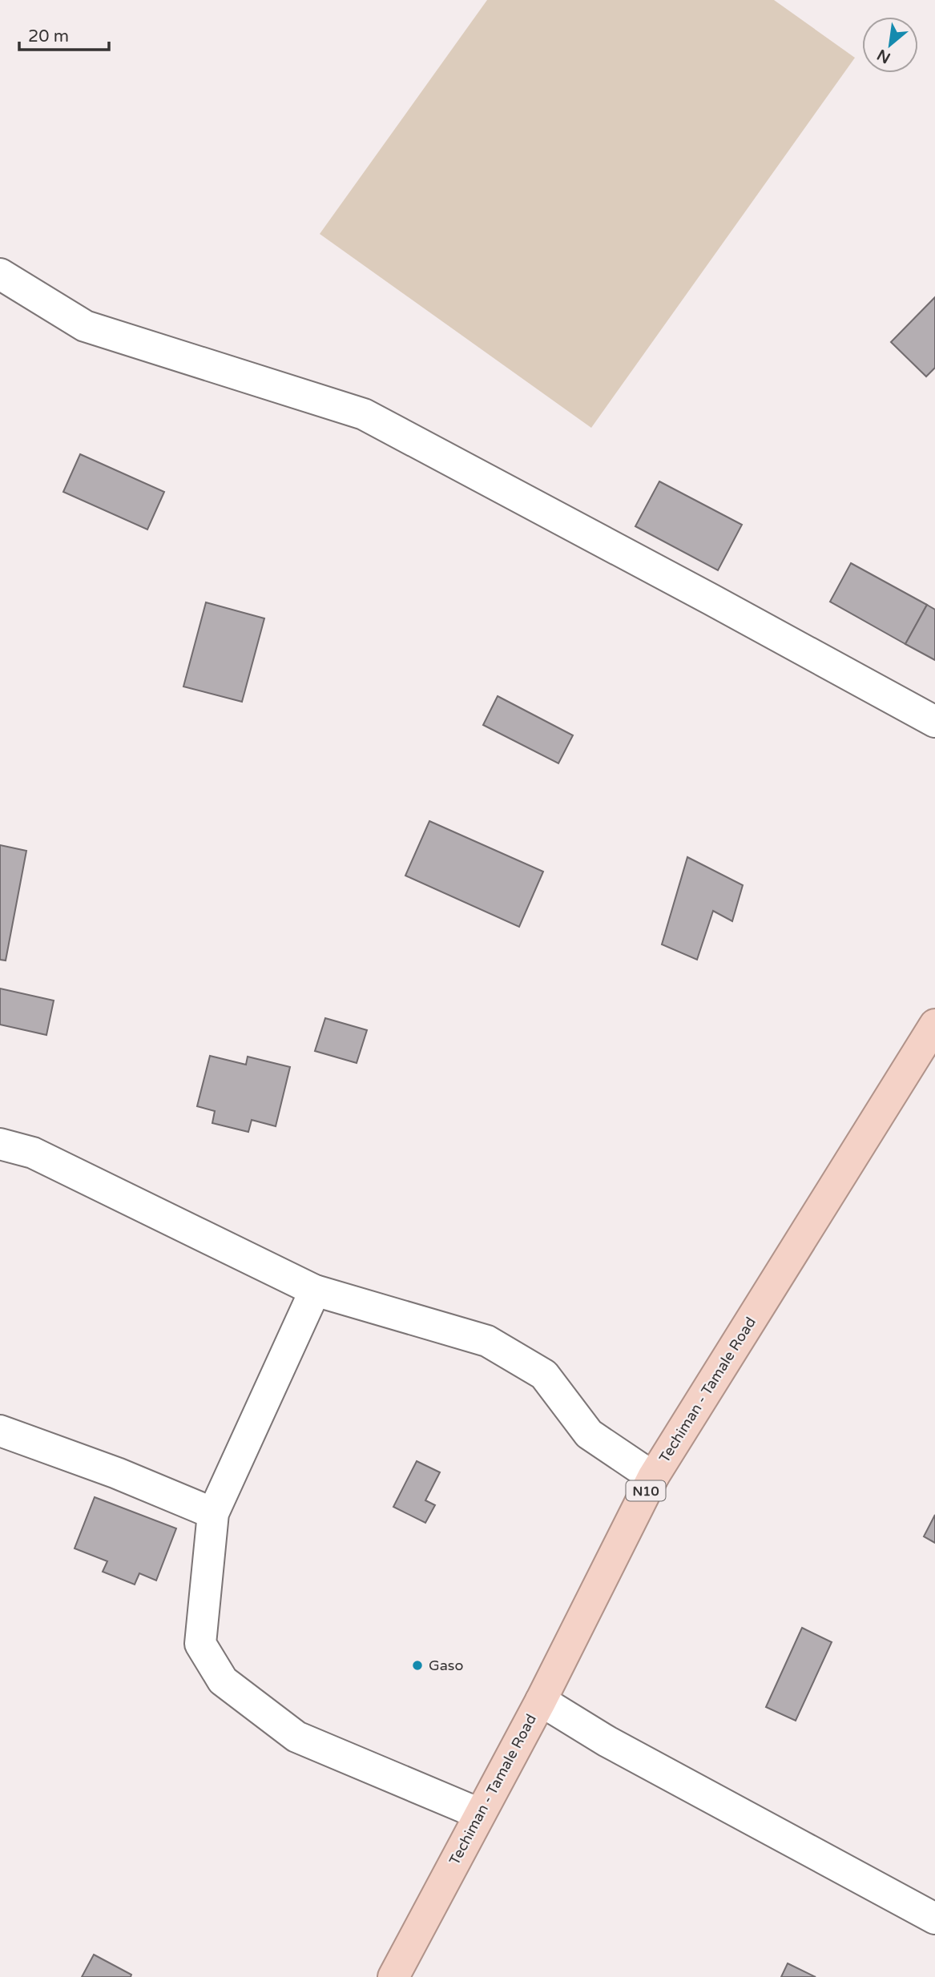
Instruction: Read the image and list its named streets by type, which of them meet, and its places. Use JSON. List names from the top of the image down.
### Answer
{
  "streets": {
    "highway": ["Techiman - Tamale Road", "N10"]
  },
  "places": ["Gaso"],
  "scale_bar": "20 m",
  "north": "bottom left"
}
